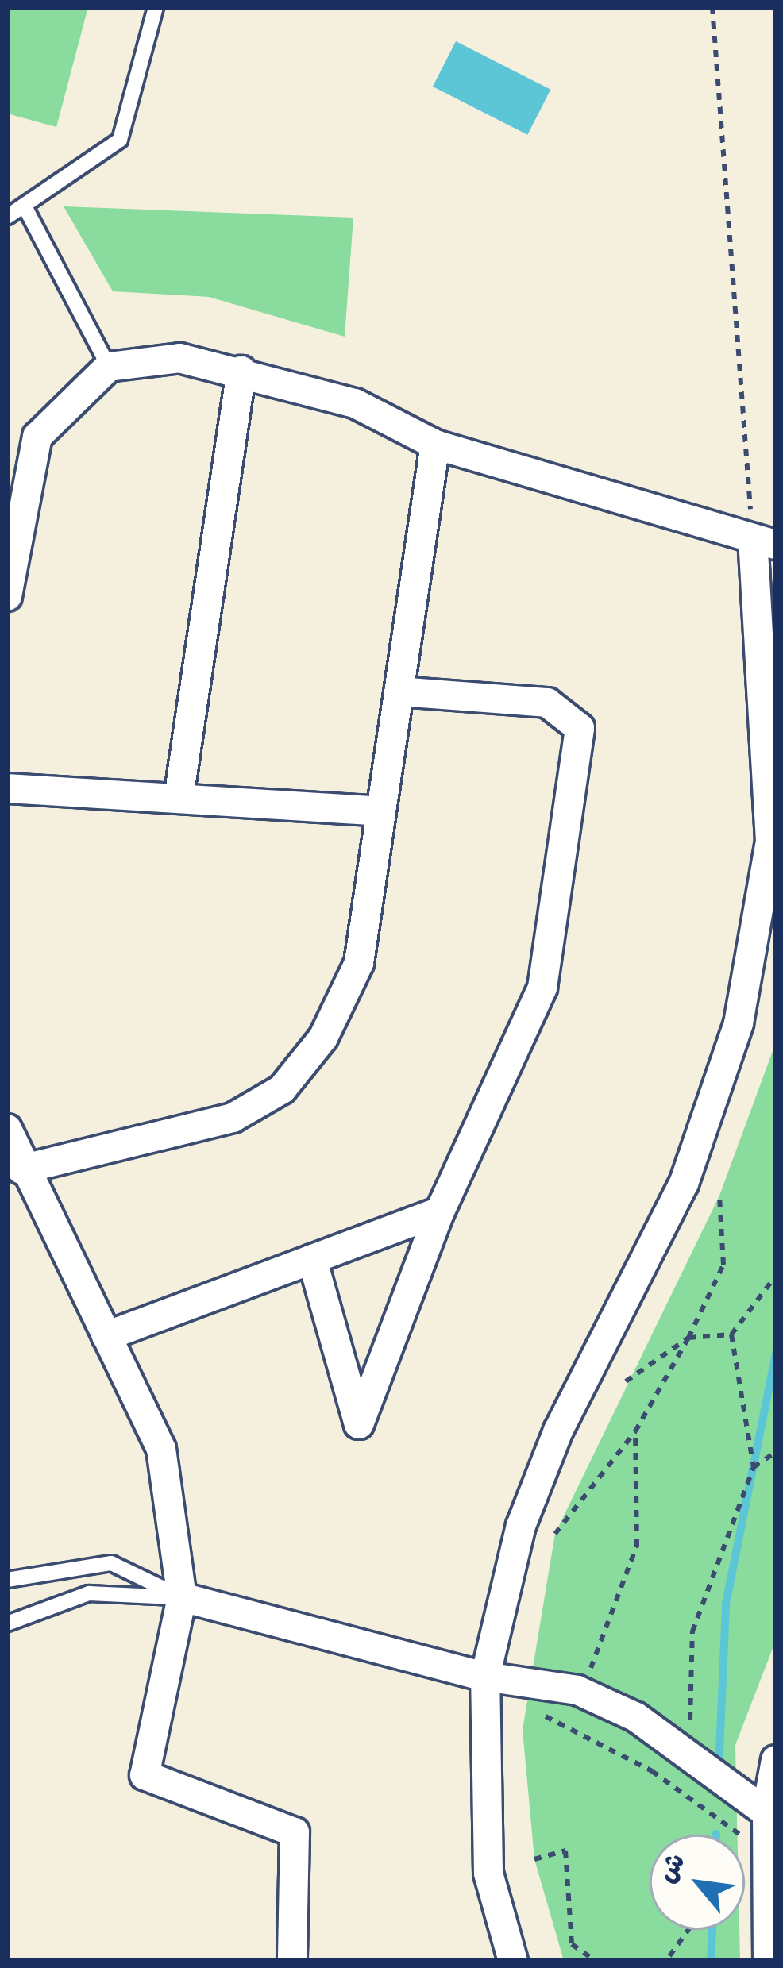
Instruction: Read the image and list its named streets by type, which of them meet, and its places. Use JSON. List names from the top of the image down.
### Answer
{
  "north": "top left"
}
